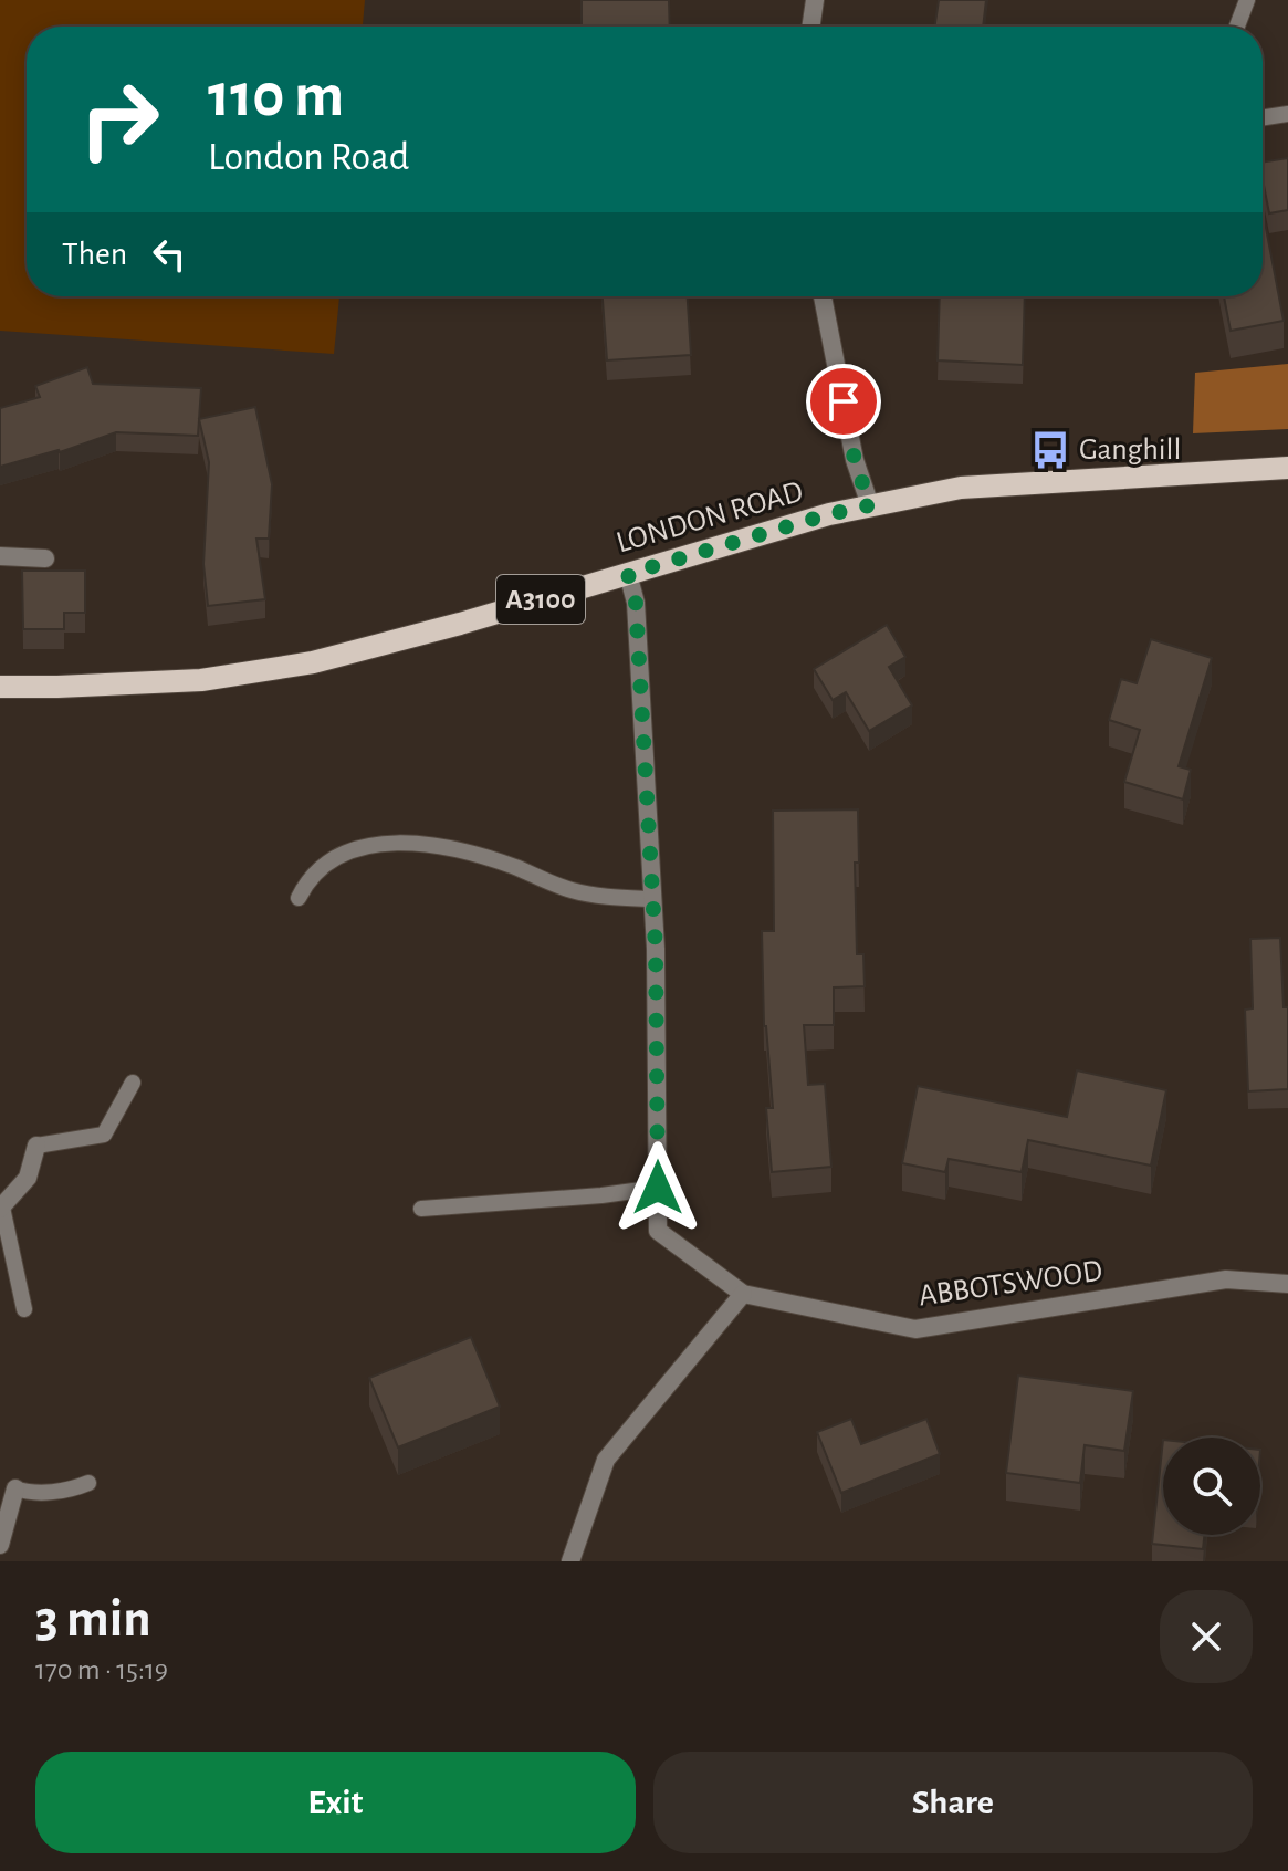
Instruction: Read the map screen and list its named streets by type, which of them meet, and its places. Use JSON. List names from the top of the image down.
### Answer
{
  "streets": {
    "main road": ["LONDON ROAD", "A3100"],
    "street": ["ABBOTSWOOD"]
  },
  "crossings": [
    ["LONDON ROAD", "ABBOTSWOOD"]
  ],
  "places": {
    "bus stop": ["Ganghill"]
  },
  "page": {
    "turn": ["110 m", "London Road"],
    "then": "Then",
    "heading": ["3 min", "170 m · 15:19"],
    "buttons": ["Exit", "Share"]
  }
}
